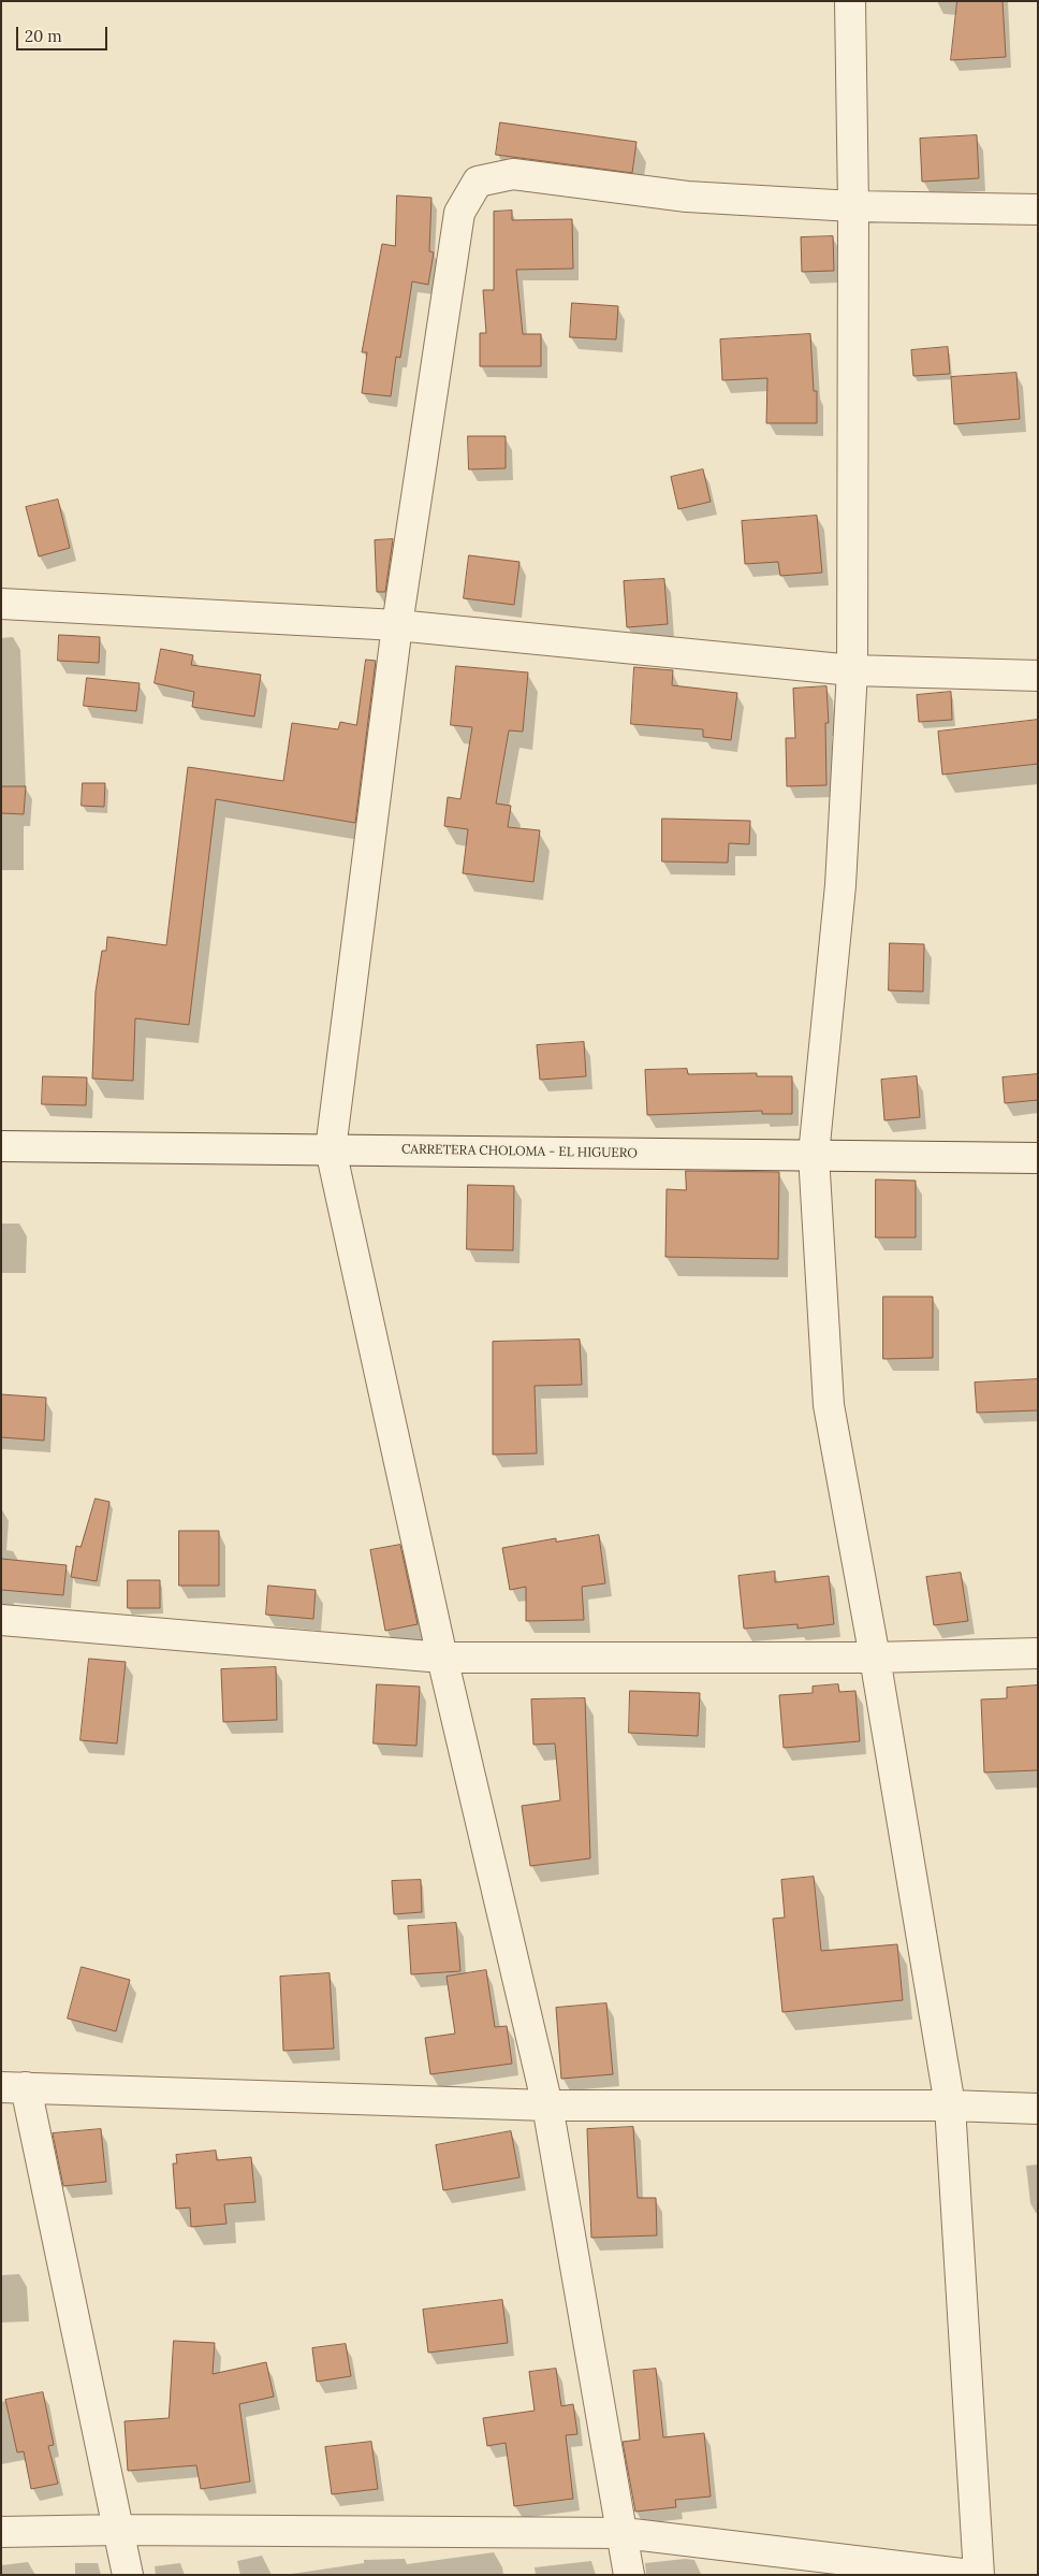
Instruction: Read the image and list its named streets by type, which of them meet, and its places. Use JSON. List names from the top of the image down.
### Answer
{
  "streets": {
    "street": ["CARRETERA CHOLOMA - EL HIGUERO"]
  },
  "scale_bar": "20 m"
}
